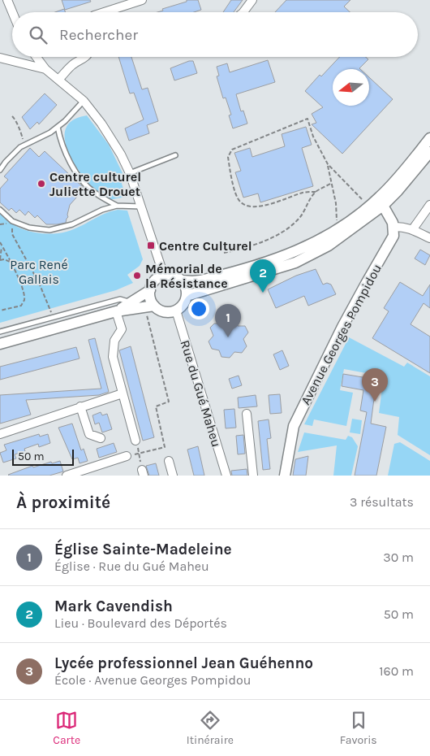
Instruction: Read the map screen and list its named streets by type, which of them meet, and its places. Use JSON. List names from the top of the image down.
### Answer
{
  "streets": {
    "street": ["Avenue Georges Pompidou", "Rue du Gué Maheu"]
  },
  "parks": ["Parc René Gallais"],
  "places": {
    "other": ["Centre culturel Juliette Drouet", "Mémorial de la Résistance"],
    "transit": ["Centre Culturel"]
  },
  "scale_bar": "50 m",
  "north": "left",
  "page": {
    "search": "Rechercher",
    "pins": ["2", "1", "3"],
    "scale": "50 m",
    "heading": ["À proximité", "3 résultats"],
    "list": [
      {
        "mark": "1",
        "name": "Église Sainte-Madeleine",
        "note": "Église · Rue du Gué Maheu",
        "value": "30 m"
      },
      {
        "mark": "2",
        "name": "Mark Cavendish",
        "note": "Lieu · Boulevard des Déportés",
        "value": "50 m"
      },
      {
        "mark": "3",
        "name": "Lycée professionnel Jean Guéhenno",
        "note": "École · Avenue Georges Pompidou",
        "value": "160 m"
      }
    ],
    "nav": ["Carte", "Itinéraire", "Favoris"]
  }
}
